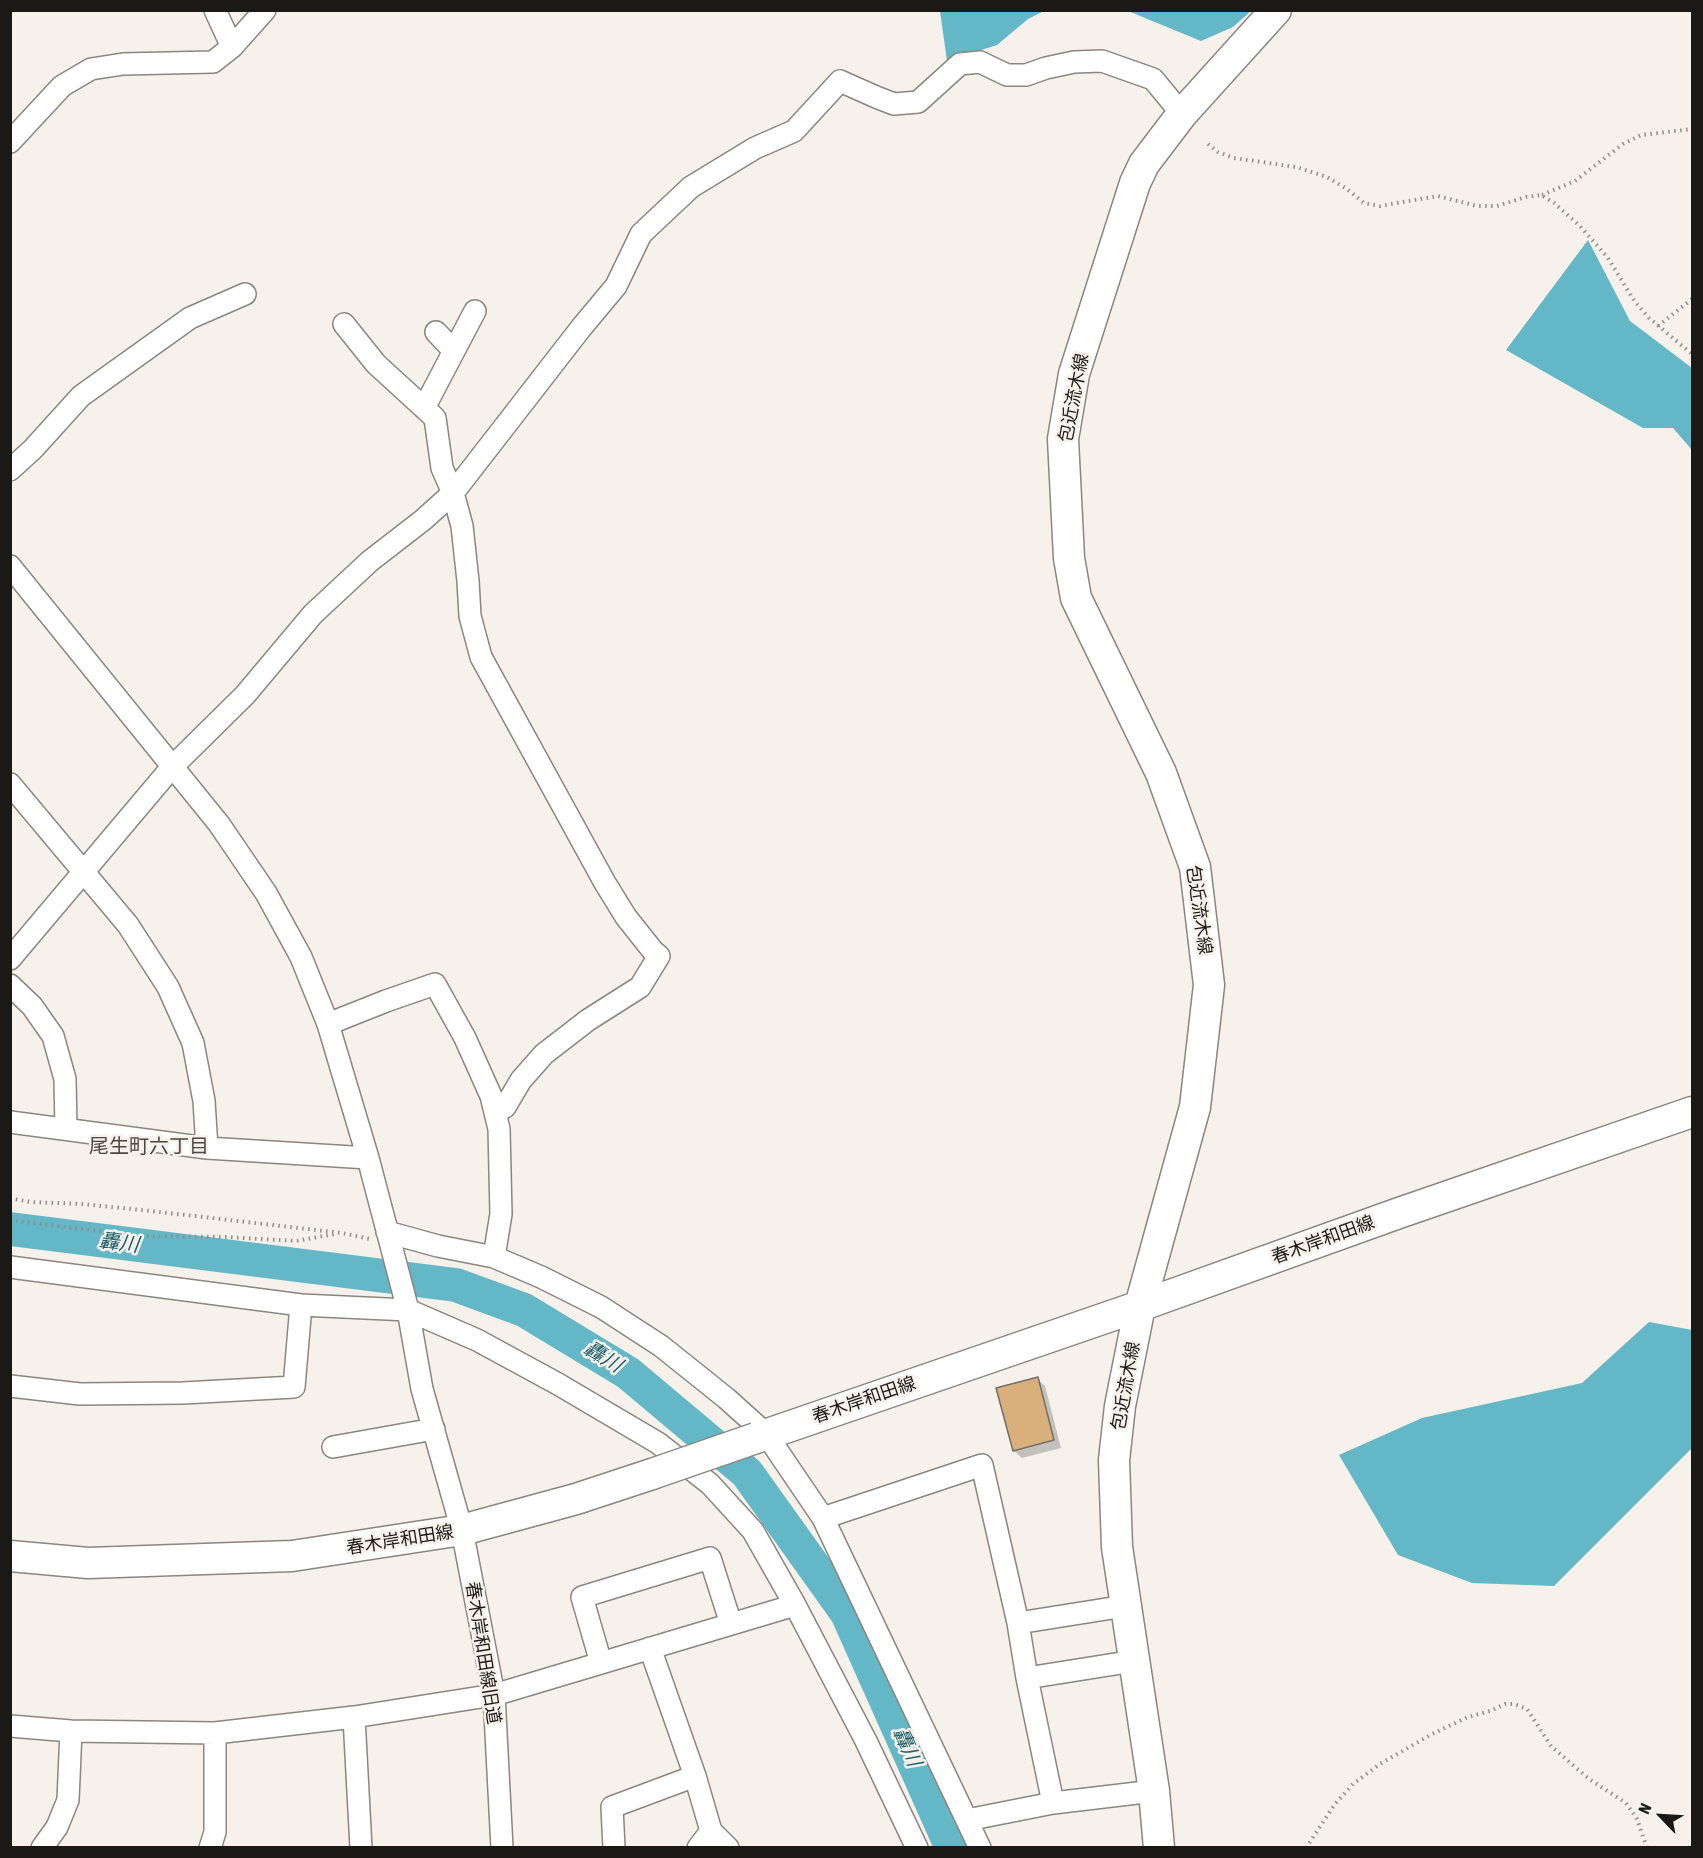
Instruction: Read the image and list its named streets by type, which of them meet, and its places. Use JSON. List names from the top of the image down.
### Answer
{
  "streets": {
    "street": ["包近流木線", "春木岸和田線", "春木岸和田線旧道"]
  },
  "crossings": [
    ["包近流木線", "春木岸和田線"],
    ["春木岸和田線", "春木岸和田線旧道"]
  ],
  "districts": ["尾生町六丁目"],
  "water": ["轟川"],
  "north": "top left"
}
